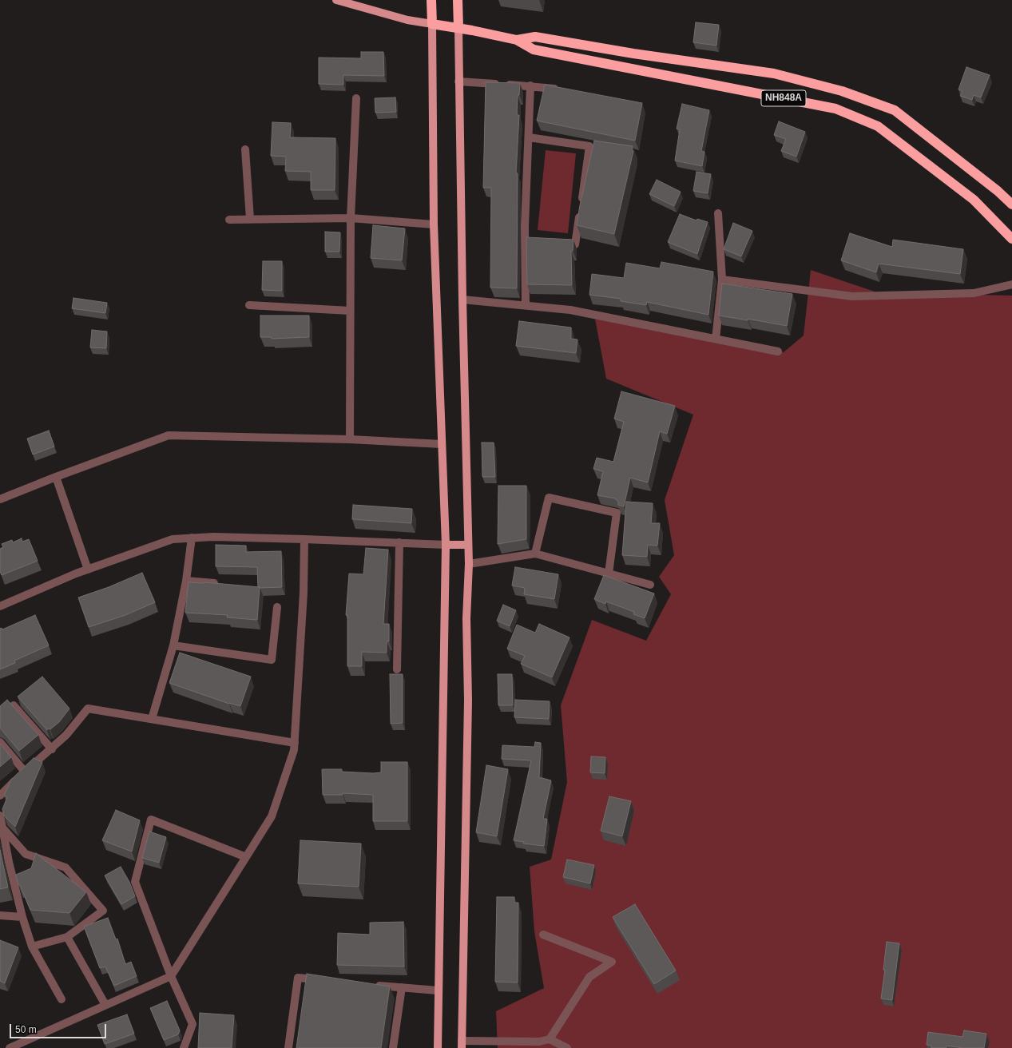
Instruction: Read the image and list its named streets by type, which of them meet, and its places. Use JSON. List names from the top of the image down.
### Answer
{
  "streets": {
    "highway": ["NH848A"]
  },
  "scale_bar": "50 m"
}
